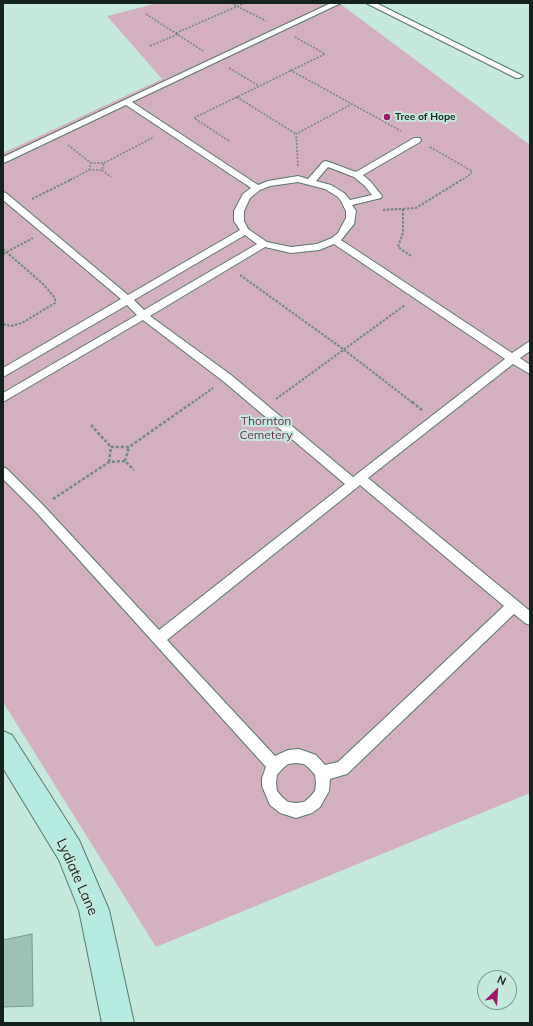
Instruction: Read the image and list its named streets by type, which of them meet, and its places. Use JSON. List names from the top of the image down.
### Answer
{
  "streets": {
    "main road": ["Lydiate Lane"]
  },
  "parks": ["Thornton Cemetery"],
  "places": ["Tree of Hope"],
  "north": "top right"
}
